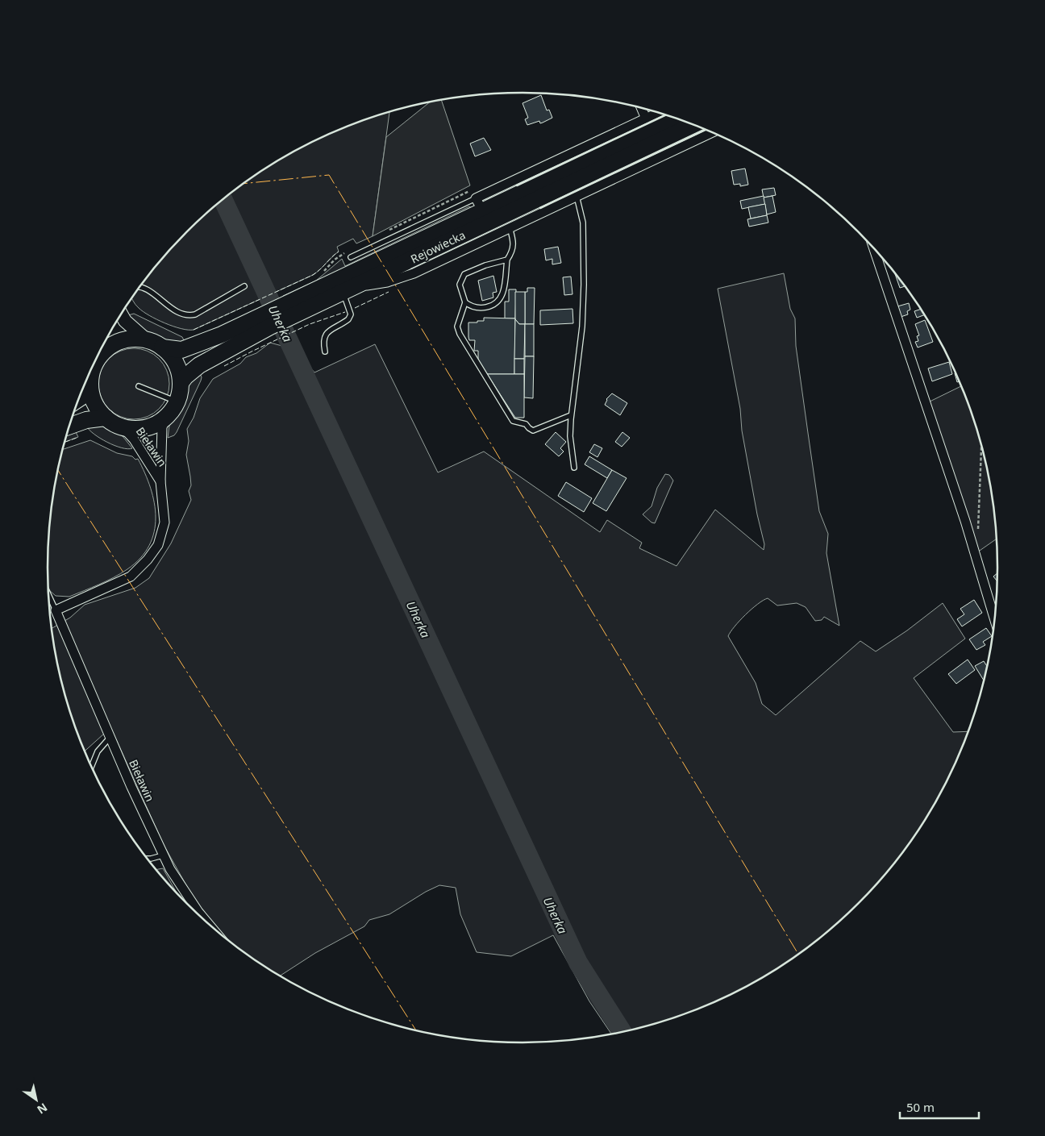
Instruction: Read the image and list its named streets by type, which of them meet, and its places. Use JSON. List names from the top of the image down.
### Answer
{
  "streets": {
    "highway": ["Rejowiecka"],
    "street": ["Bieławin"]
  },
  "crossings": [
    ["Rejowiecka", "Bieławin"]
  ],
  "water": ["Uherka"],
  "scale_bar": "50 m",
  "north": "bottom right"
}
